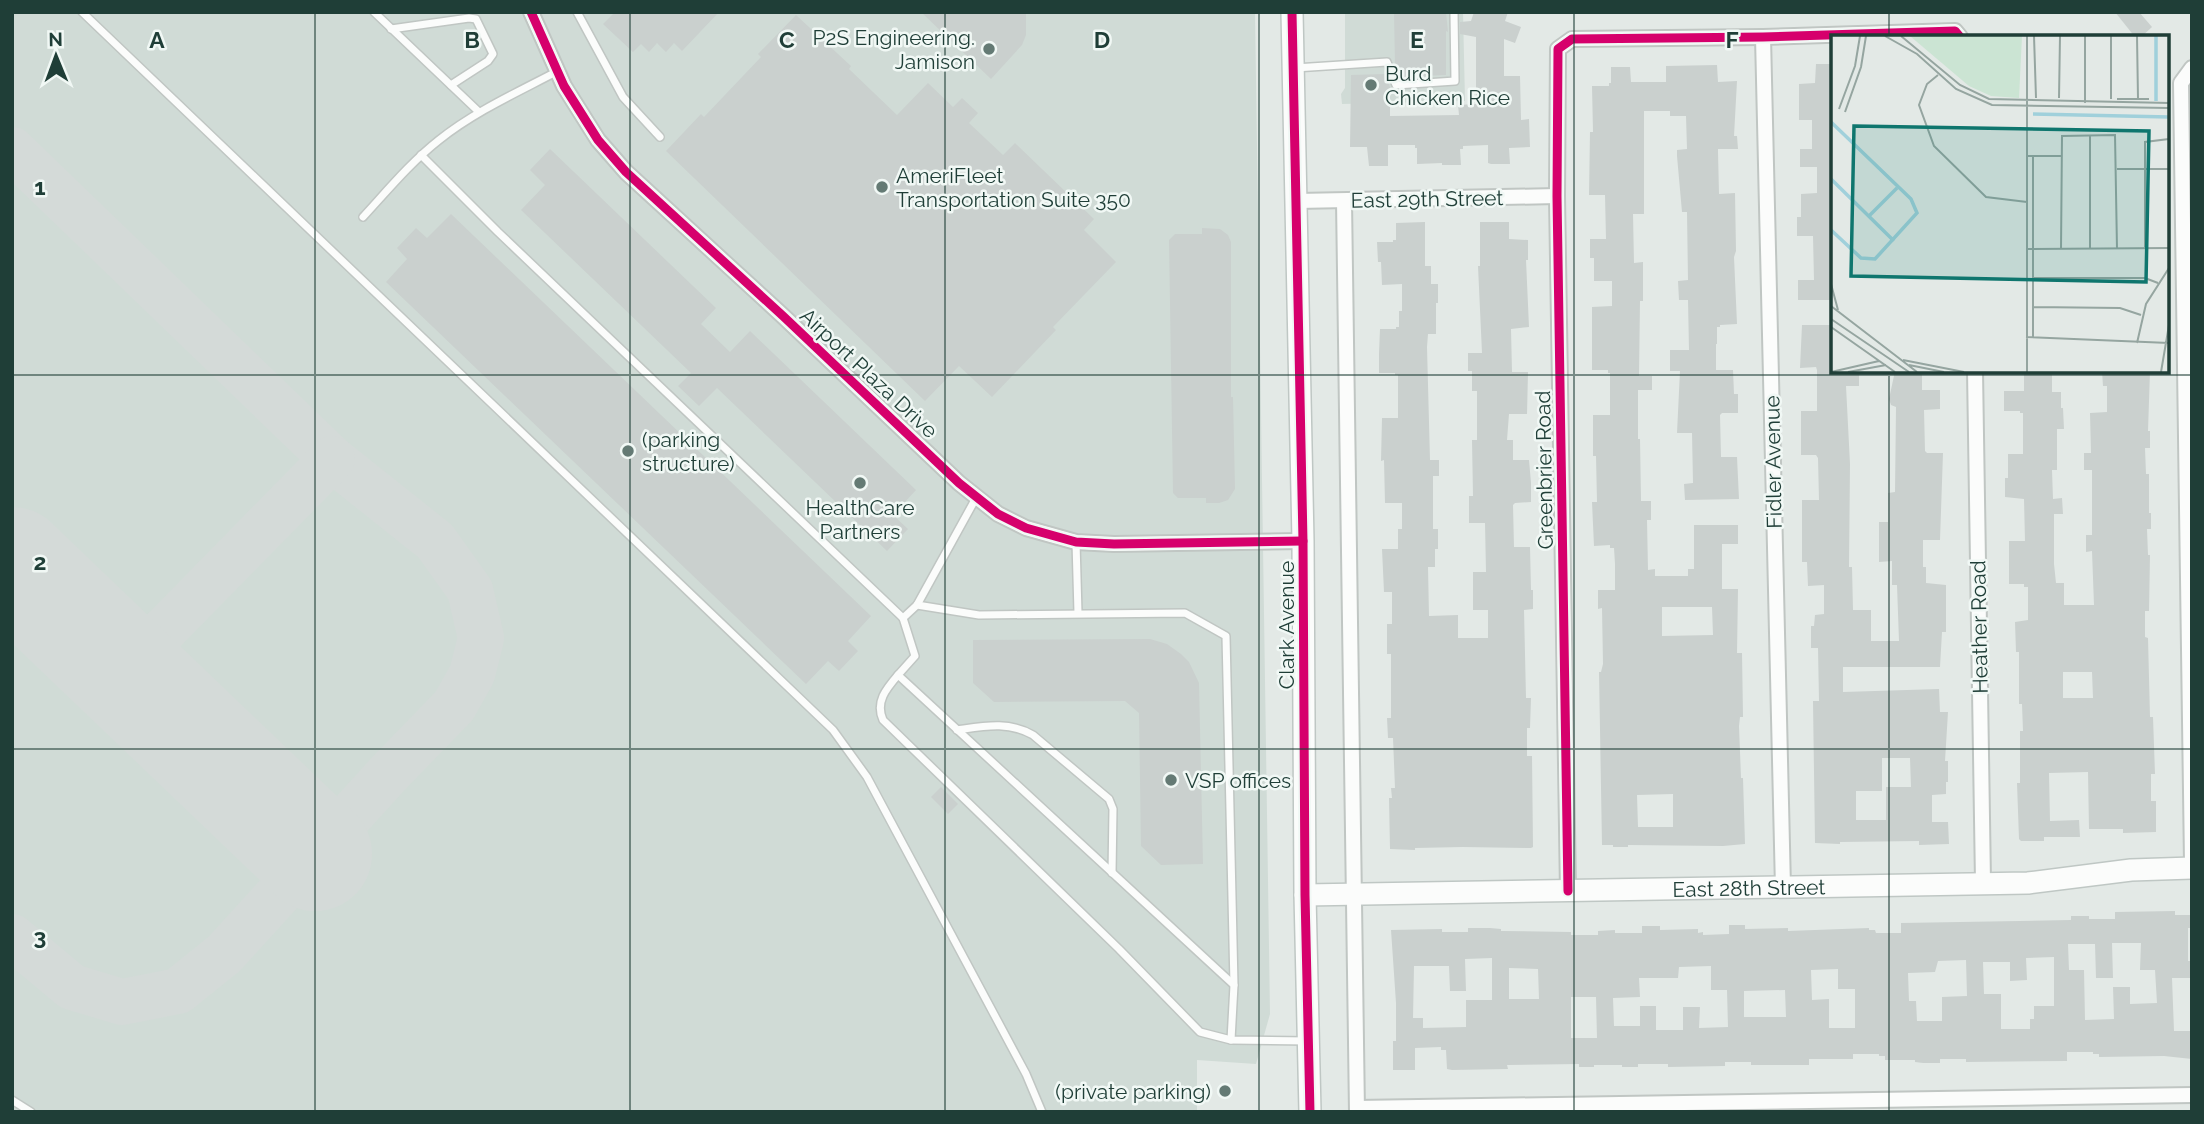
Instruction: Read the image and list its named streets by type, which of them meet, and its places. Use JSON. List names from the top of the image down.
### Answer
{
  "streets": {
    "main road": ["Clark Avenue", "East 28th Street"],
    "street": [
      "East 29th Street",
      "Airport Plaza Drive",
      "Fidler Avenue",
      "Greenbrier Road",
      "Heather Road"
    ]
  },
  "crossings": [
    ["East 29th Street", "Greenbrier Road"],
    ["East 29th Street", "Clark Avenue"],
    ["Airport Plaza Drive", "Clark Avenue"],
    ["Fidler Avenue", "Greenbrier Road"],
    ["Fidler Avenue", "East 28th Street"],
    ["Greenbrier Road", "East 28th Street"],
    ["Clark Avenue", "East 28th Street"],
    ["Heather Road", "East 28th Street"]
  ],
  "places": [
    "P2S Engineering. Jamison",
    "Burd Chicken Rice",
    "AmeriFleet Transportation Suite 350",
    "(parking structure)",
    "HealthCare Partners",
    "VSP offices",
    "(private parking)"
  ],
  "north": "top",
  "grid": {
    "columns": [
      "A",
      "B",
      "C",
      "D",
      "E",
      "F"
    ],
    "rows": ["1", "2", "3"]
  }
}
